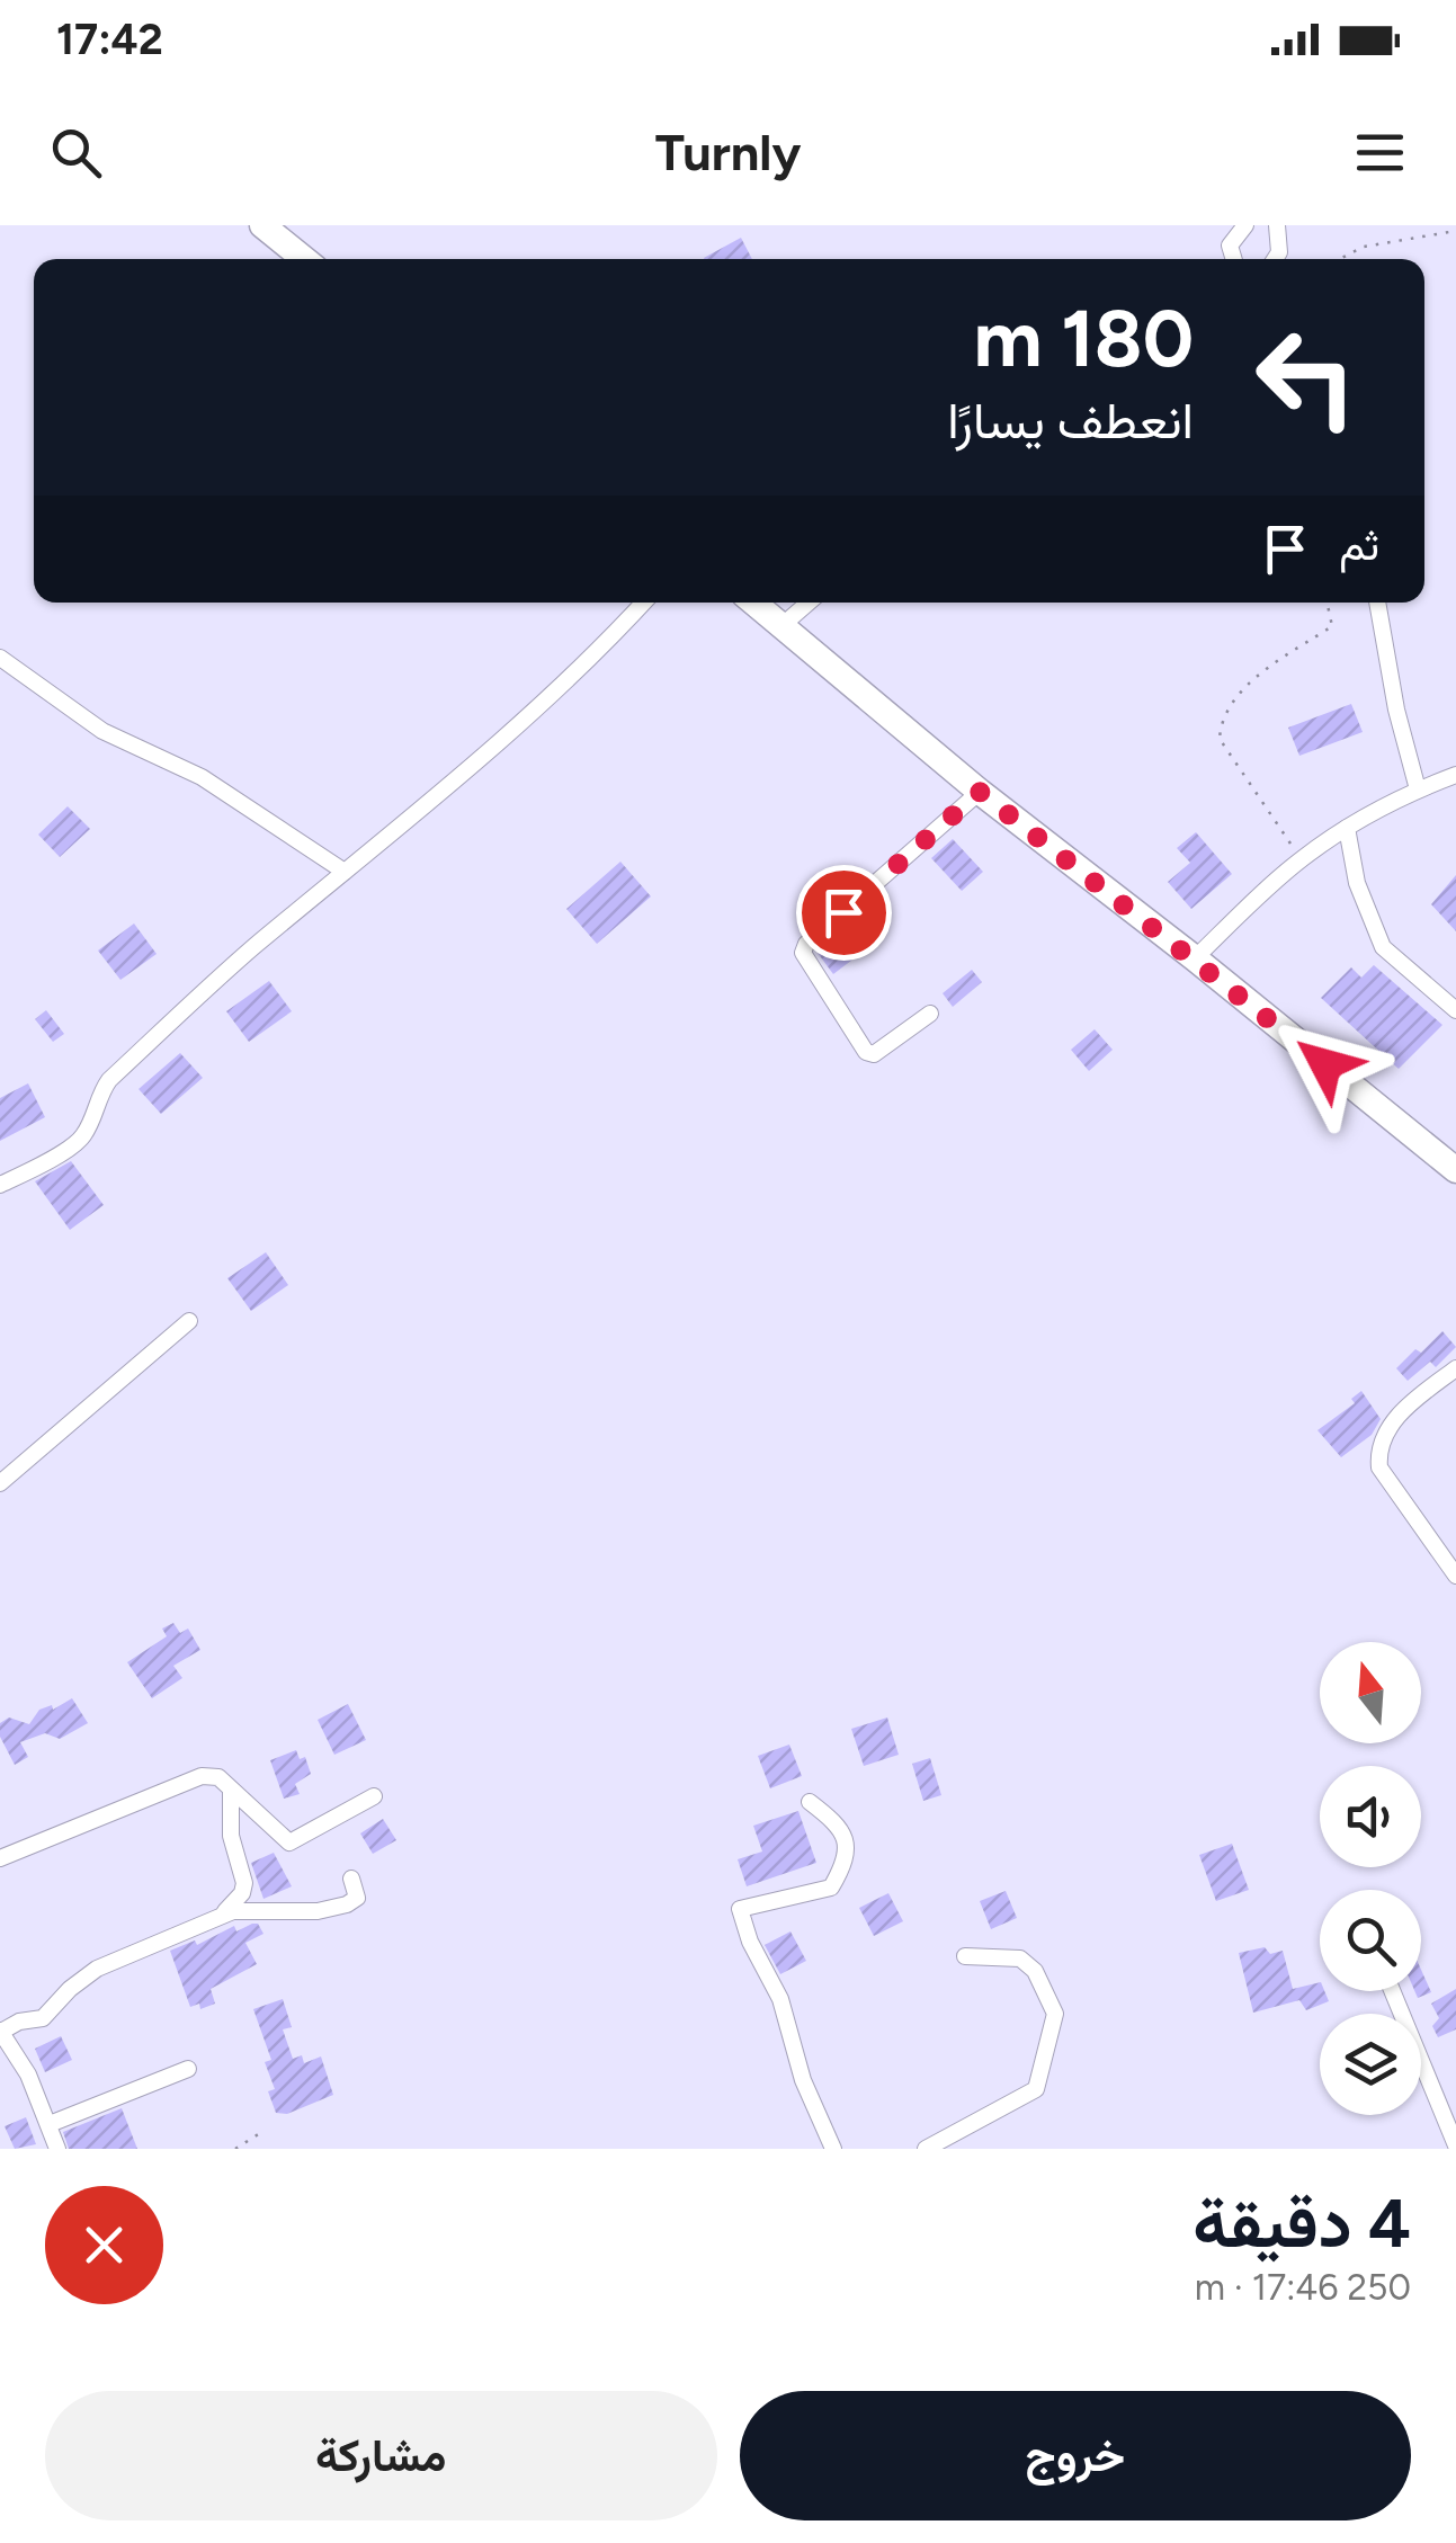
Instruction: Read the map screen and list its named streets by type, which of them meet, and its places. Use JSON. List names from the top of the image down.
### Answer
{
  "north": "top",
  "page": {
    "status": "17:42",
    "header": "Turnly",
    "turn": ["180 m", "انعطف يسارًا"],
    "then": "ثم",
    "heading": ["4 دقيقة", "250 m · 17:46"],
    "buttons": ["خروج", "مشاركة"]
  }
}
